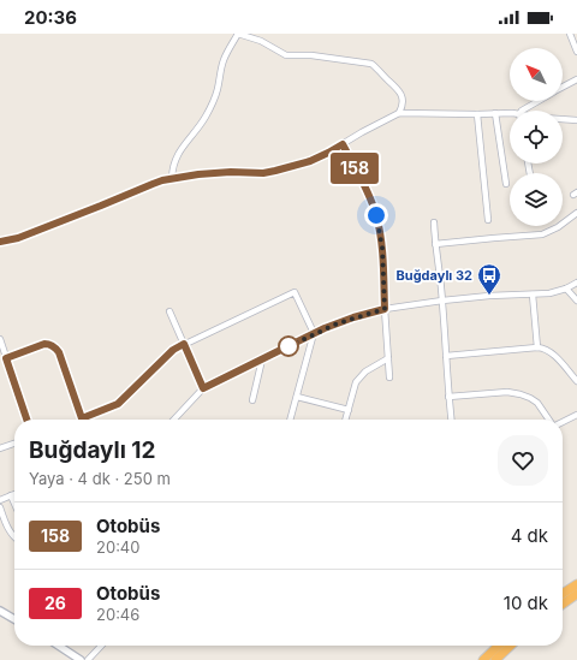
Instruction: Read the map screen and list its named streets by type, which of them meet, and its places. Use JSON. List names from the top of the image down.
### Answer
{
  "places": {
    "bus stop": ["Buğdaylı 32"]
  },
  "lines": ["bus line 158"],
  "north": "top left",
  "page": {
    "status": "20:36",
    "on_map": "158",
    "heading": ["Buğdaylı 12", "Yaya · 4 dk · 250 m"],
    "list": [
      {
        "mark": "158",
        "name": "Otobüs",
        "note": "20:40",
        "value": "4 dk"
      },
      {
        "mark": "26",
        "name": "Otobüs",
        "note": "20:46",
        "value": "10 dk"
      }
    ]
  }
}
